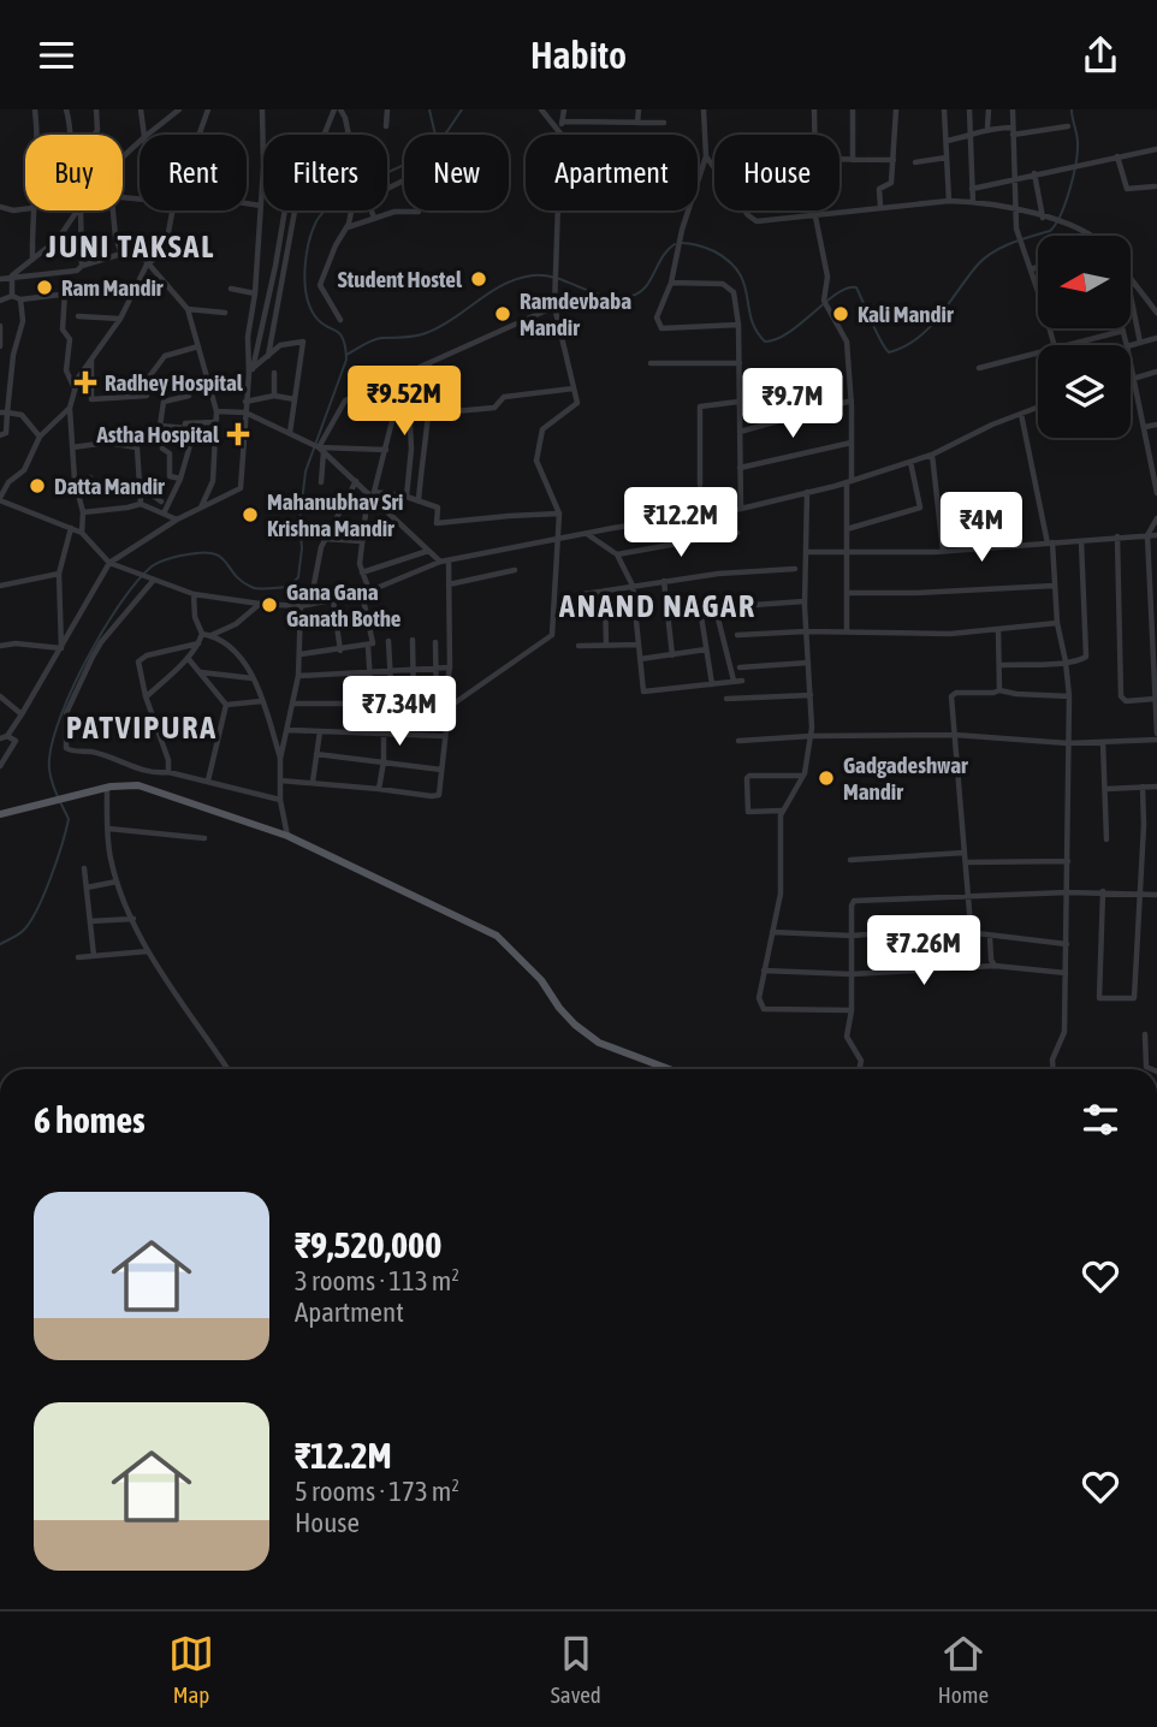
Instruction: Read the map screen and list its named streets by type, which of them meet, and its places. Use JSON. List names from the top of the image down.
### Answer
{
  "districts": ["JUNI TAKSAL", "ANAND NAGAR", "PATVIPURA"],
  "places": {
    "other": [
      "Student Hostel",
      "Ram Mandir",
      "Ramdevbaba Mandir",
      "Kali Mandir",
      "Datta Mandir",
      "Mahanubhav Sri Krishna Mandir",
      "Gana Gana Ganath Bothe",
      "Gadgadeshwar Mandir"
    ],
    "health": ["Radhey Hospital", "Astha Hospital"]
  },
  "north": "left",
  "page": {
    "header": "Habito",
    "chip": [
      "Buy",
      "Rent",
      "Filters",
      "New",
      "Apartment",
      "House"
    ],
    "price": [
      "₹9.52M",
      "₹9.7M",
      "₹12.2M",
      "₹4M",
      "₹7.34M",
      "₹7.26M"
    ],
    "heading": "6 homes",
    "list": [
      {
        "name": "₹9,520,000",
        "note": "3 rooms · 113 m² · Apartment"
      },
      {
        "name": "₹12.2M",
        "note": "5 rooms · 173 m² · House"
      }
    ],
    "tabs": ["Map", "Saved", "Home"]
  }
}
